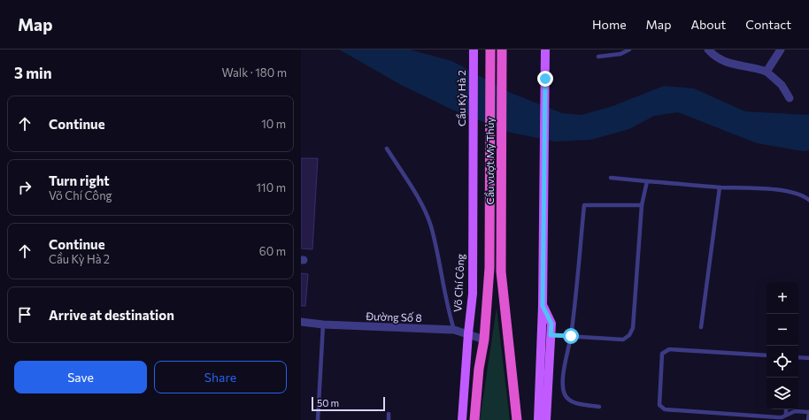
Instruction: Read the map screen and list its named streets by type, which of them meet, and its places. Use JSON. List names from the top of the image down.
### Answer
{
  "streets": {
    "highway": ["Cầu vượt Mỹ Thủy"],
    "main road": ["Cầu Kỳ Hà 2", "Võ Chí Công"],
    "street": ["Đường Số 8"]
  },
  "crossings": [
    ["Cầu Kỳ Hà 2", "Võ Chí Công"],
    ["Cầu vượt Mỹ Thủy", "Đường Số 8"],
    ["Võ Chí Công", "Đường Số 8"]
  ],
  "scale_bar": "50 m",
  "page": {
    "header": "Map",
    "nav": [
      "Home",
      "Map",
      "About",
      "Contact"
    ],
    "heading": ["3 min", "Walk · 180 m"],
    "list": [
      ["Continue", "10 m"],
      ["Turn right", "Võ Chí Công", "110 m"],
      ["Continue", "Cầu Kỳ Hà 2", "60 m"],
      "Arrive at destination"
    ],
    "map_buttons": ["+", "−"],
    "buttons": ["Save", "Share"],
    "scale": "50 m"
  }
}
